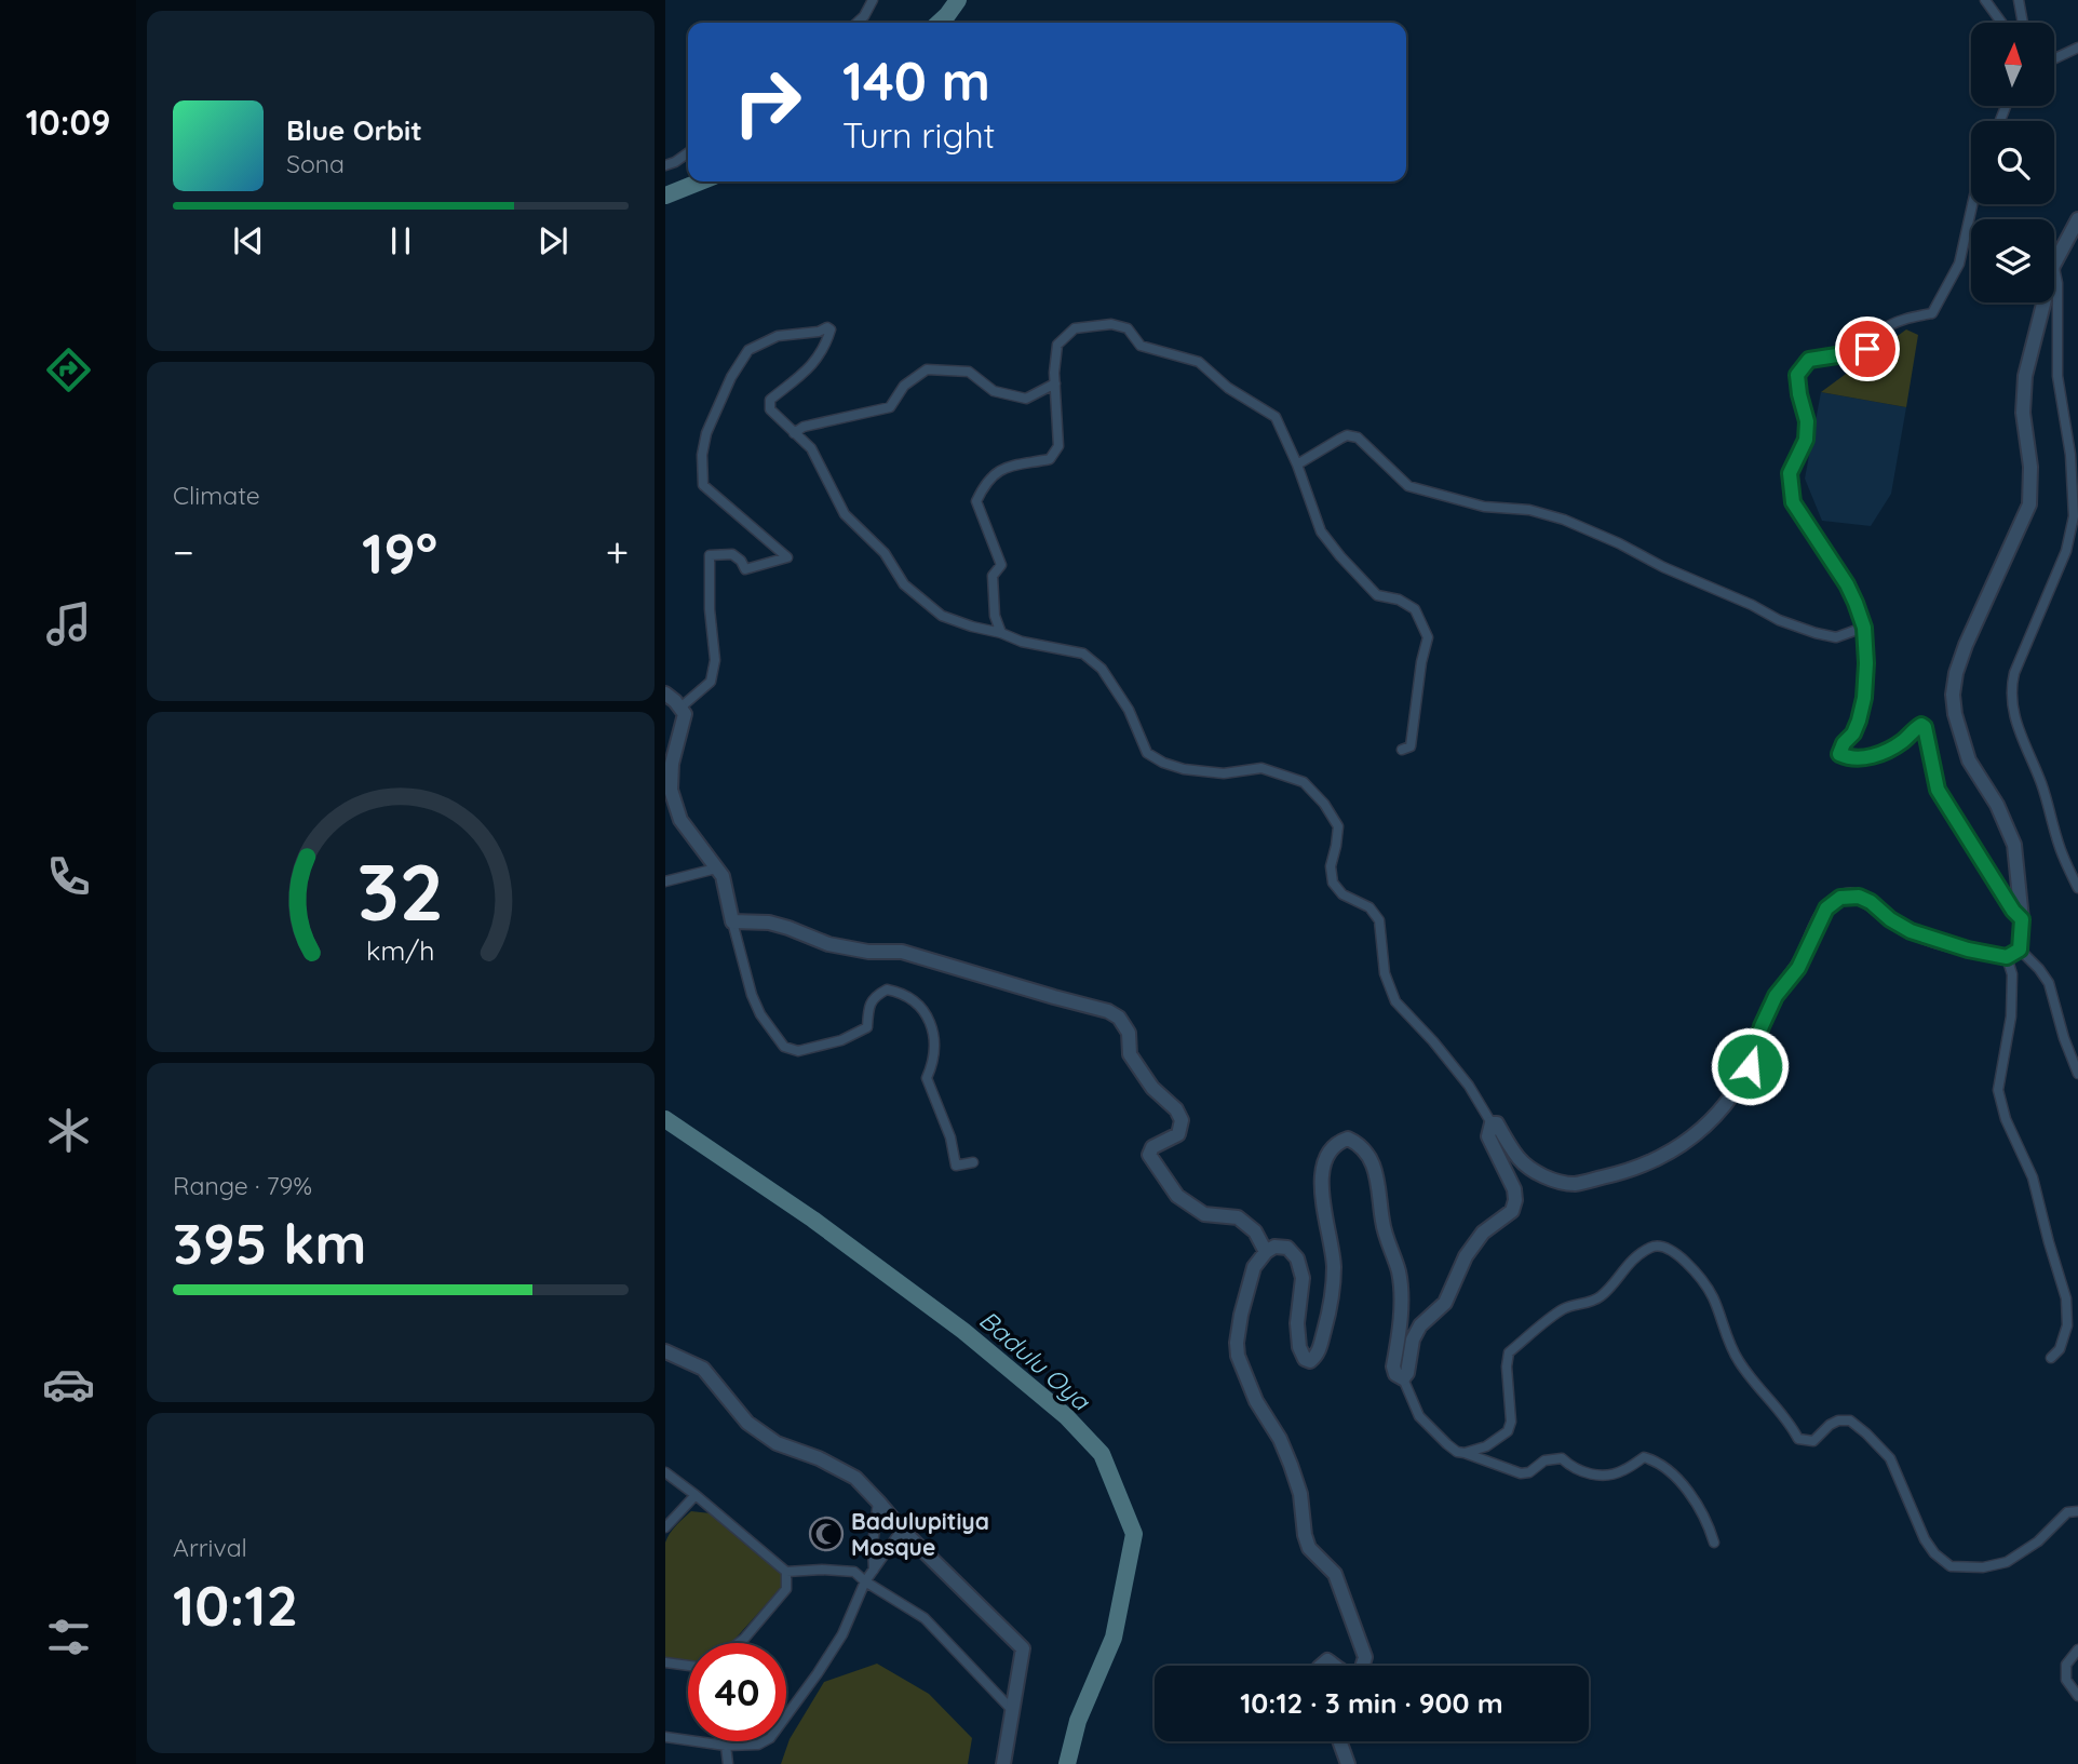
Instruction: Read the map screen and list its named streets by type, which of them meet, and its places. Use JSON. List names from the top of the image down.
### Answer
{
  "water": ["Badulu Oya"],
  "places": {
    "mosque": ["Badulupitiya Mosque"]
  },
  "north": "top",
  "page": {
    "tabs": "10:09",
    "turn": ["140 m", "Turn right"],
    "song": ["Blue Orbit", "Sona"],
    "tile": [
      "Climate",
      ["Range · 79%", "395 km"],
      ["Arrival", "10:12"]
    ],
    "heat": ["−", "19°", "+"],
    "limit": "40",
    "trip": "10:12 · 3 min · 900 m",
    "gauge": ["32", "km/h"]
  }
}
